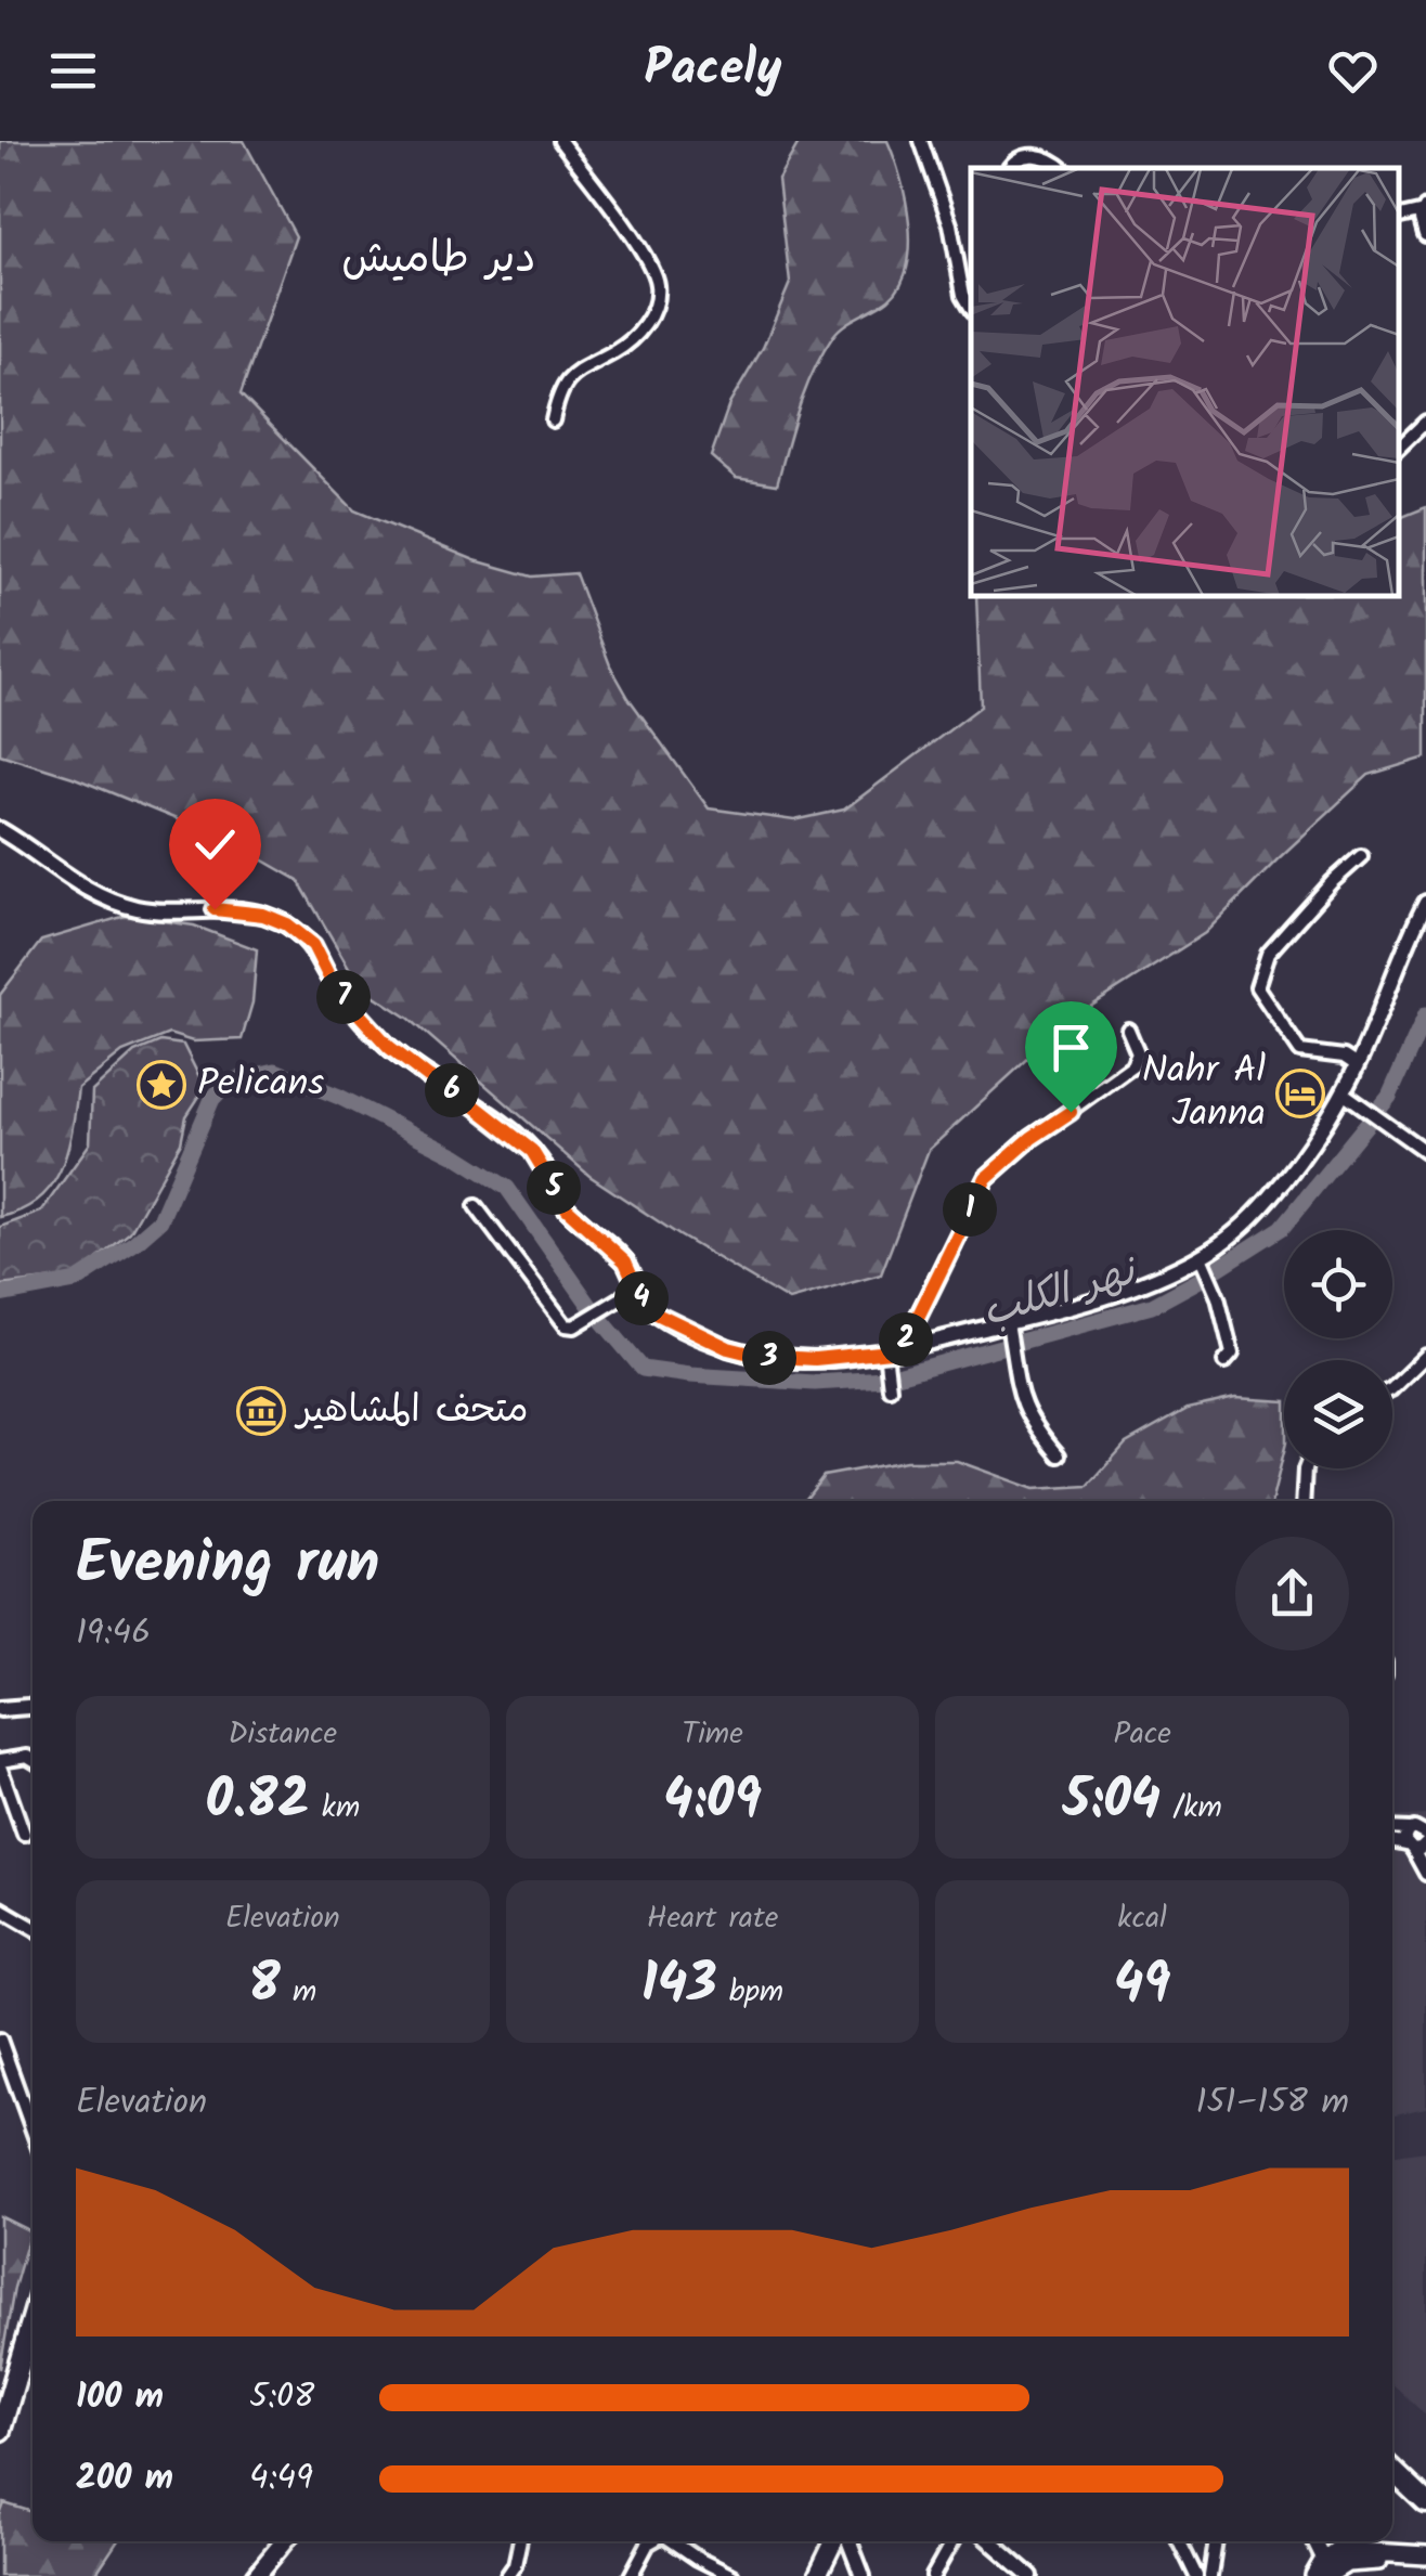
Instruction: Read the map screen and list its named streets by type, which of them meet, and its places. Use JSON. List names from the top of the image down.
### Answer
{
  "districts": ["دير طاميش"],
  "water": ["نهر الكلب"],
  "places": {
    "place": ["Pelicans"],
    "hotel": ["Nahr Al Janna"],
    "museum": ["متحف المشاهير"]
  },
  "page": {
    "header": "Pacely",
    "pins": [
      "7",
      "6",
      "5",
      "1",
      "4",
      "2",
      "3"
    ],
    "heading": ["Evening run", "19:46"],
    "stats": [
      ["Distance", "0.82 km"],
      ["Time", "4:09"],
      ["Pace", "5:04 /km"],
      ["Elevation", "8 m"],
      ["Heart rate", "143 bpm"],
      ["kcal", "49"]
    ],
    "chart": ["Elevation", "151–158 m"],
    "list": [
      {
        "name": "100 m",
        "note": "5:08"
      },
      {
        "name": "200 m",
        "note": "4:49"
      }
    ]
  }
}
